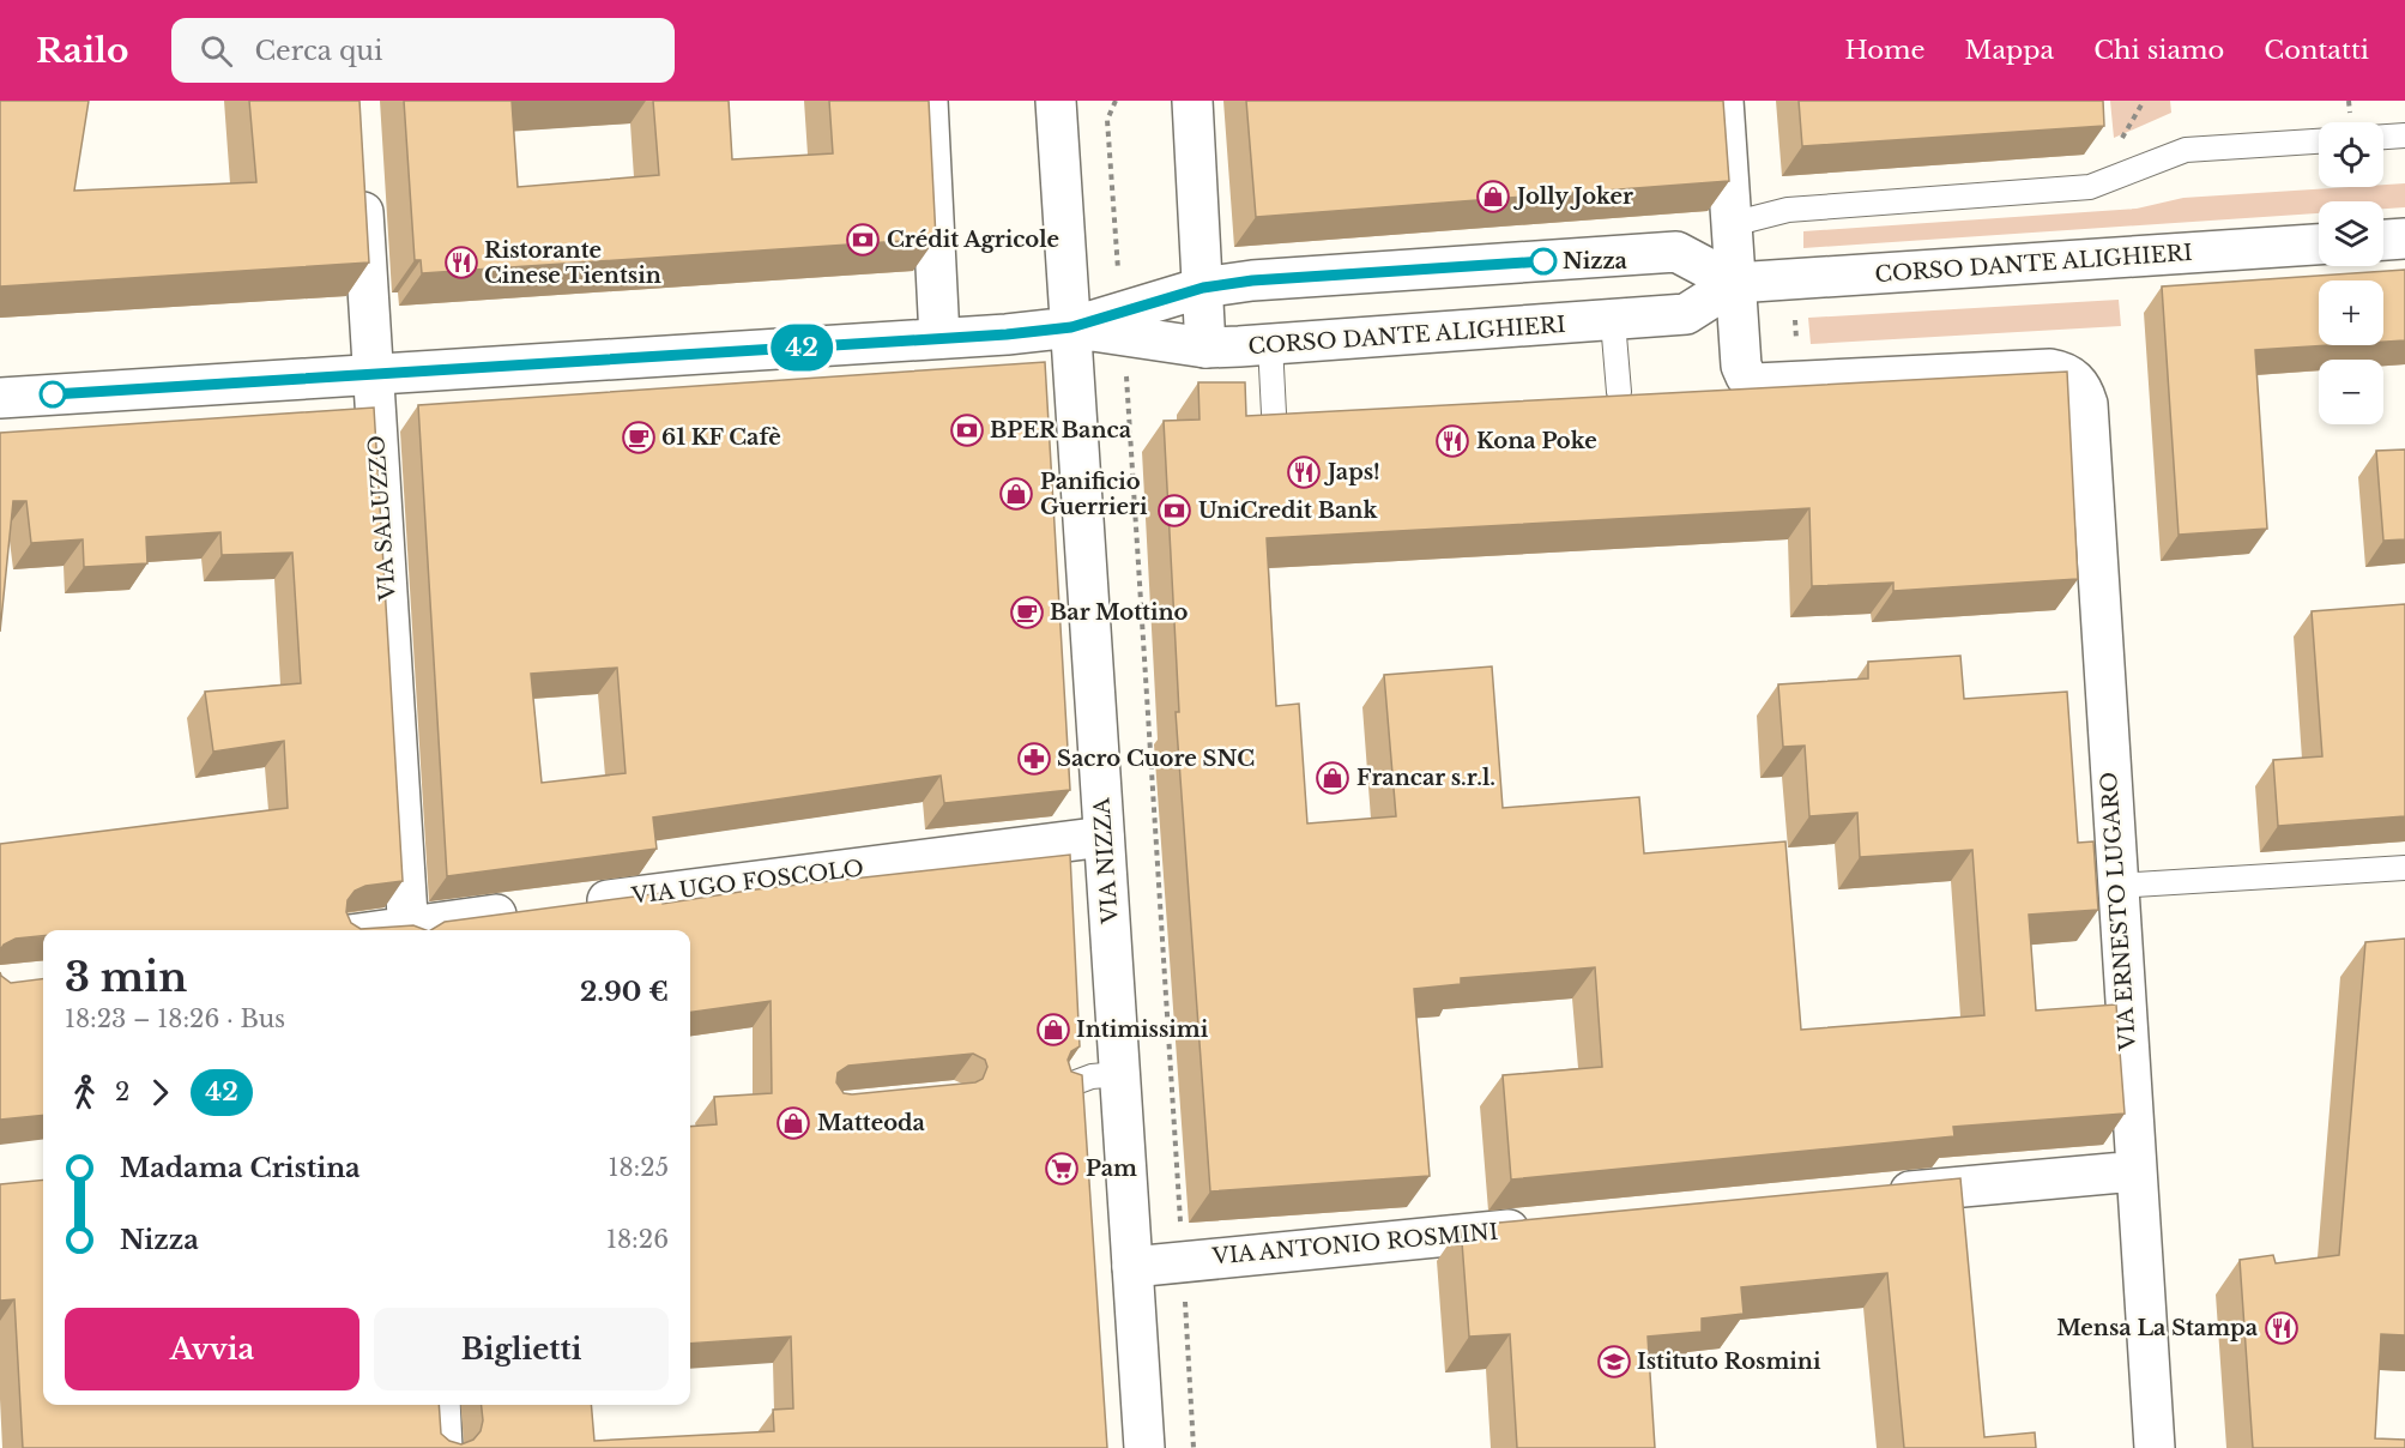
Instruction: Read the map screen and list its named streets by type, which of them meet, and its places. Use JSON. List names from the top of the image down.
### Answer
{
  "streets": {
    "street": [
      "CORSO DANTE ALIGHIERI",
      "VIA SALUZZO",
      "VIA NIZZA",
      "VIA UGO FOSCOLO",
      "VIA ERNESTO LUGARO",
      "VIA ANTONIO ROSMINI"
    ]
  },
  "crossings": [
    ["CORSO DANTE ALIGHIERI", "VIA SALUZZO"],
    ["CORSO DANTE ALIGHIERI", "VIA NIZZA"],
    ["CORSO DANTE ALIGHIERI", "VIA ERNESTO LUGARO"],
    ["VIA NIZZA", "VIA UGO FOSCOLO"],
    ["VIA NIZZA", "VIA ANTONIO ROSMINI"]
  ],
  "places": {
    "shop": [
      "Jolly Joker",
      "Panificio Guerrieri",
      "Francar s.r.l.",
      "Intimissimi",
      "Matteoda"
    ],
    "bank": ["Crédit Agricole", "BPER Banca", "UniCredit Bank"],
    "other": ["Nizza"],
    "restaurant": [
      "Ristorante Cinese Tientsin",
      "Kona Poke",
      "Japs!",
      "Mensa La Stampa"
    ],
    "cafe": ["61 KF Cafè", "Bar Mottino"],
    "pharmacy": ["Sacro Cuore SNC"],
    "supermarket": ["Pam"],
    "school or university": ["Istituto Rosmini"]
  },
  "lines": ["bus line 42"],
  "page": {
    "header": "Railo",
    "search": "Cerca qui",
    "nav": [
      "Home",
      "Mappa",
      "Chi siamo",
      "Contatti"
    ],
    "on_map": "42",
    "map_buttons": ["+", "−"],
    "heading": ["3 min", "18:23 – 18:26 · Bus", "2.90 €"],
    "legs": ["2", "42"],
    "list": [
      {
        "name": "Madama Cristina",
        "value": "18:25"
      },
      {
        "name": "Nizza",
        "value": "18:26"
      }
    ],
    "buttons": ["Avvia", "Biglietti"]
  }
}
